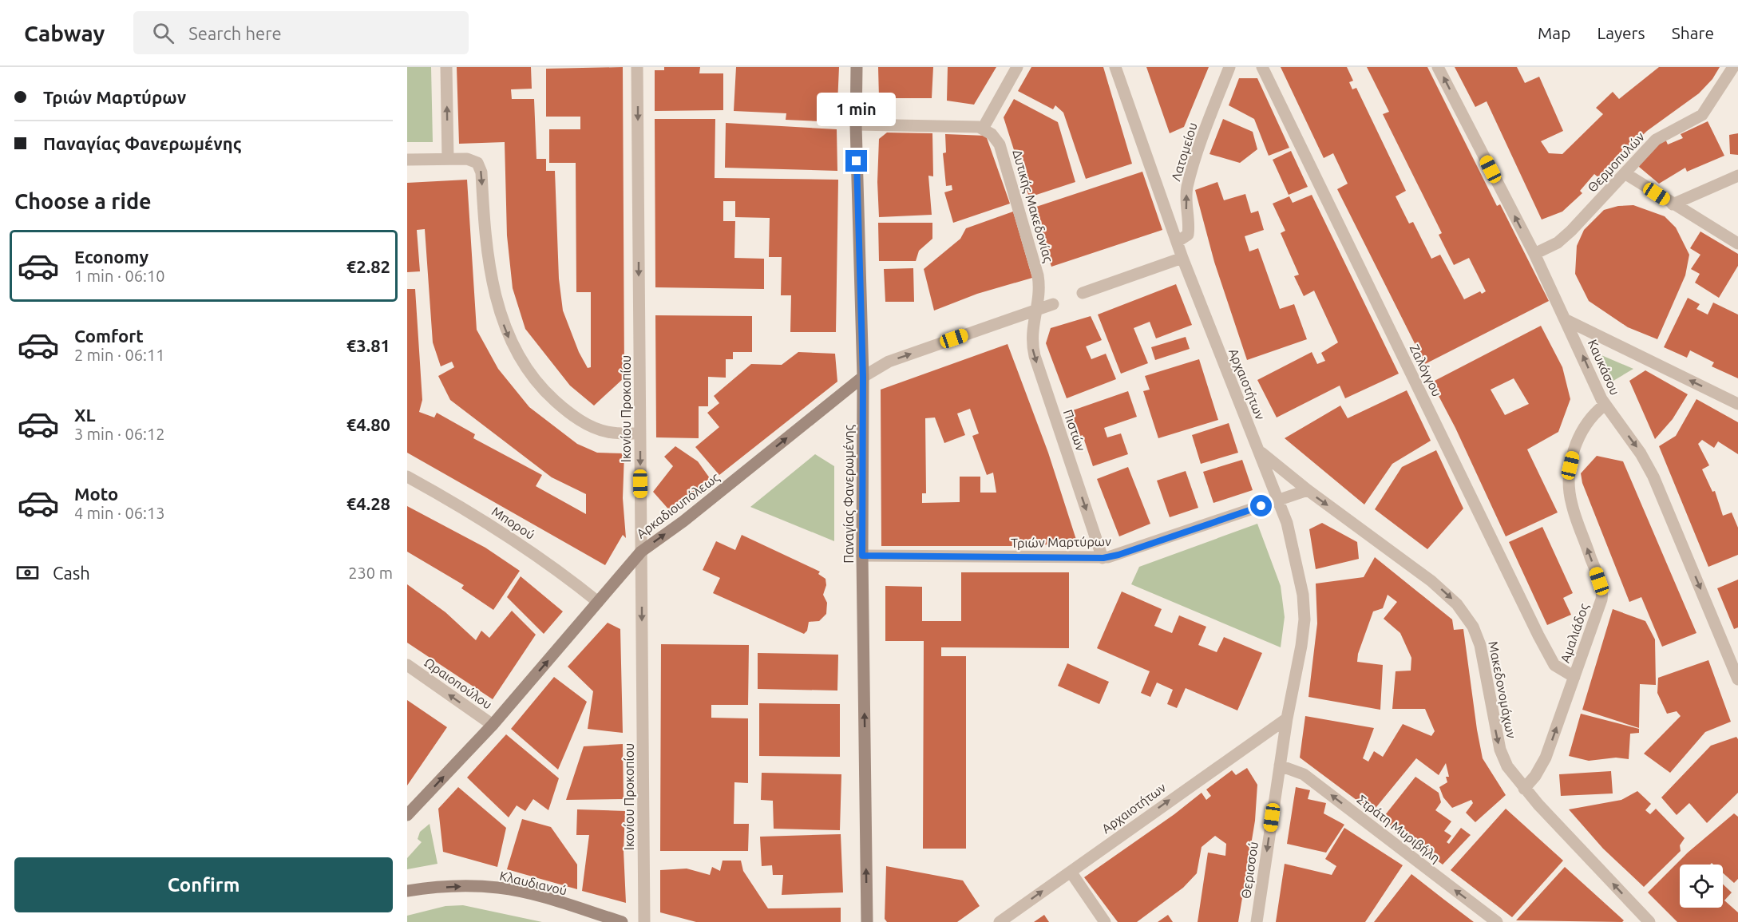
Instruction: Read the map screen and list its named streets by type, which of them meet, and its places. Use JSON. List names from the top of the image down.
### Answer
{
  "streets": {
    "street": [
      "Λατομείου",
      "Θερμοπυλών",
      "Δυτικής Μακεδονίας",
      "Καυκάσου",
      "Ζαλόγγου",
      "Αρχαιοτήτων",
      "Ικονίου Προκοπίου",
      "Πιστών",
      "Παναγίας Φανερωμένης",
      "Αρκαδιουπόλεως",
      "Μπορού",
      "Τριών Μαρτύρων",
      "Αμαλιάδος",
      "Ωραιοπούλου",
      "Μακεδονομάχων",
      "Στράτη Μυριβήλη",
      "Θερισσού",
      "Κλαυδιανού"
    ]
  },
  "crossings": [
    ["Λατομείου", "Αρχαιοτήτων"],
    ["Θερμοπυλών", "Καυκάσου"],
    ["Δυτικής Μακεδονίας", "Πιστών"],
    ["Δυτικής Μακεδονίας", "Αρκαδιουπόλεως"],
    ["Καυκάσου", "Αμαλιάδος"],
    ["Ζαλόγγου", "Αμαλιάδος"],
    ["Αρχαιοτήτων", "Τριών Μαρτύρων"],
    ["Αρχαιοτήτων", "Μακεδονομάχων"],
    ["Αρχαιοτήτων", "Στράτη Μυριβήλη"],
    ["Αρχαιοτήτων", "Θερισσού"],
    ["Ικονίου Προκοπίου", "Αρκαδιουπόλεως"],
    ["Πιστών", "Αρκαδιουπόλεως"],
    ["Πιστών", "Τριών Μαρτύρων"],
    ["Παναγίας Φανερωμένης", "Αρκαδιουπόλεως"],
    ["Παναγίας Φανερωμένης", "Τριών Μαρτύρων"],
    ["Αρκαδιουπόλεως", "Μπορού"],
    ["Αρκαδιουπόλεως", "Ωραιοπούλου"],
    ["Τριών Μαρτύρων", "Μακεδονομάχων"],
    ["Αμαλιάδος", "Μακεδονομάχων"],
    ["Στράτη Μυριβήλη", "Θερισσού"]
  ],
  "one_way": [
    "Λατομείου",
    "Ικονίου Προκοπίου",
    "Πιστών",
    "Παναγίας Φανερωμένης",
    "Αρκαδιουπόλεως",
    "Αμαλιάδος",
    "Ωραιοπούλου",
    "Στράτη Μυριβήλη",
    "Θερισσού",
    "Κλαυδιανού"
  ],
  "page": {
    "header": "Cabway",
    "search": "Search here",
    "nav": ["Map", "Layers", "Share"],
    "banner": ["Τριών Μαρτύρων", "Παναγίας Φανερωμένης"],
    "bubble": "1 min",
    "heading": "Choose a ride",
    "list": [
      {
        "name": "Economy",
        "note": "1 min · 06:10",
        "value": "€2.82"
      },
      {
        "name": "Comfort",
        "note": "2 min · 06:11",
        "value": "€3.81"
      },
      {
        "name": "XL",
        "note": "3 min · 06:12",
        "value": "€4.80"
      },
      {
        "name": "Moto",
        "note": "4 min · 06:13",
        "value": "€4.28"
      }
    ],
    "pay": ["Cash", "230 m"],
    "buttons": "Confirm"
  }
}
